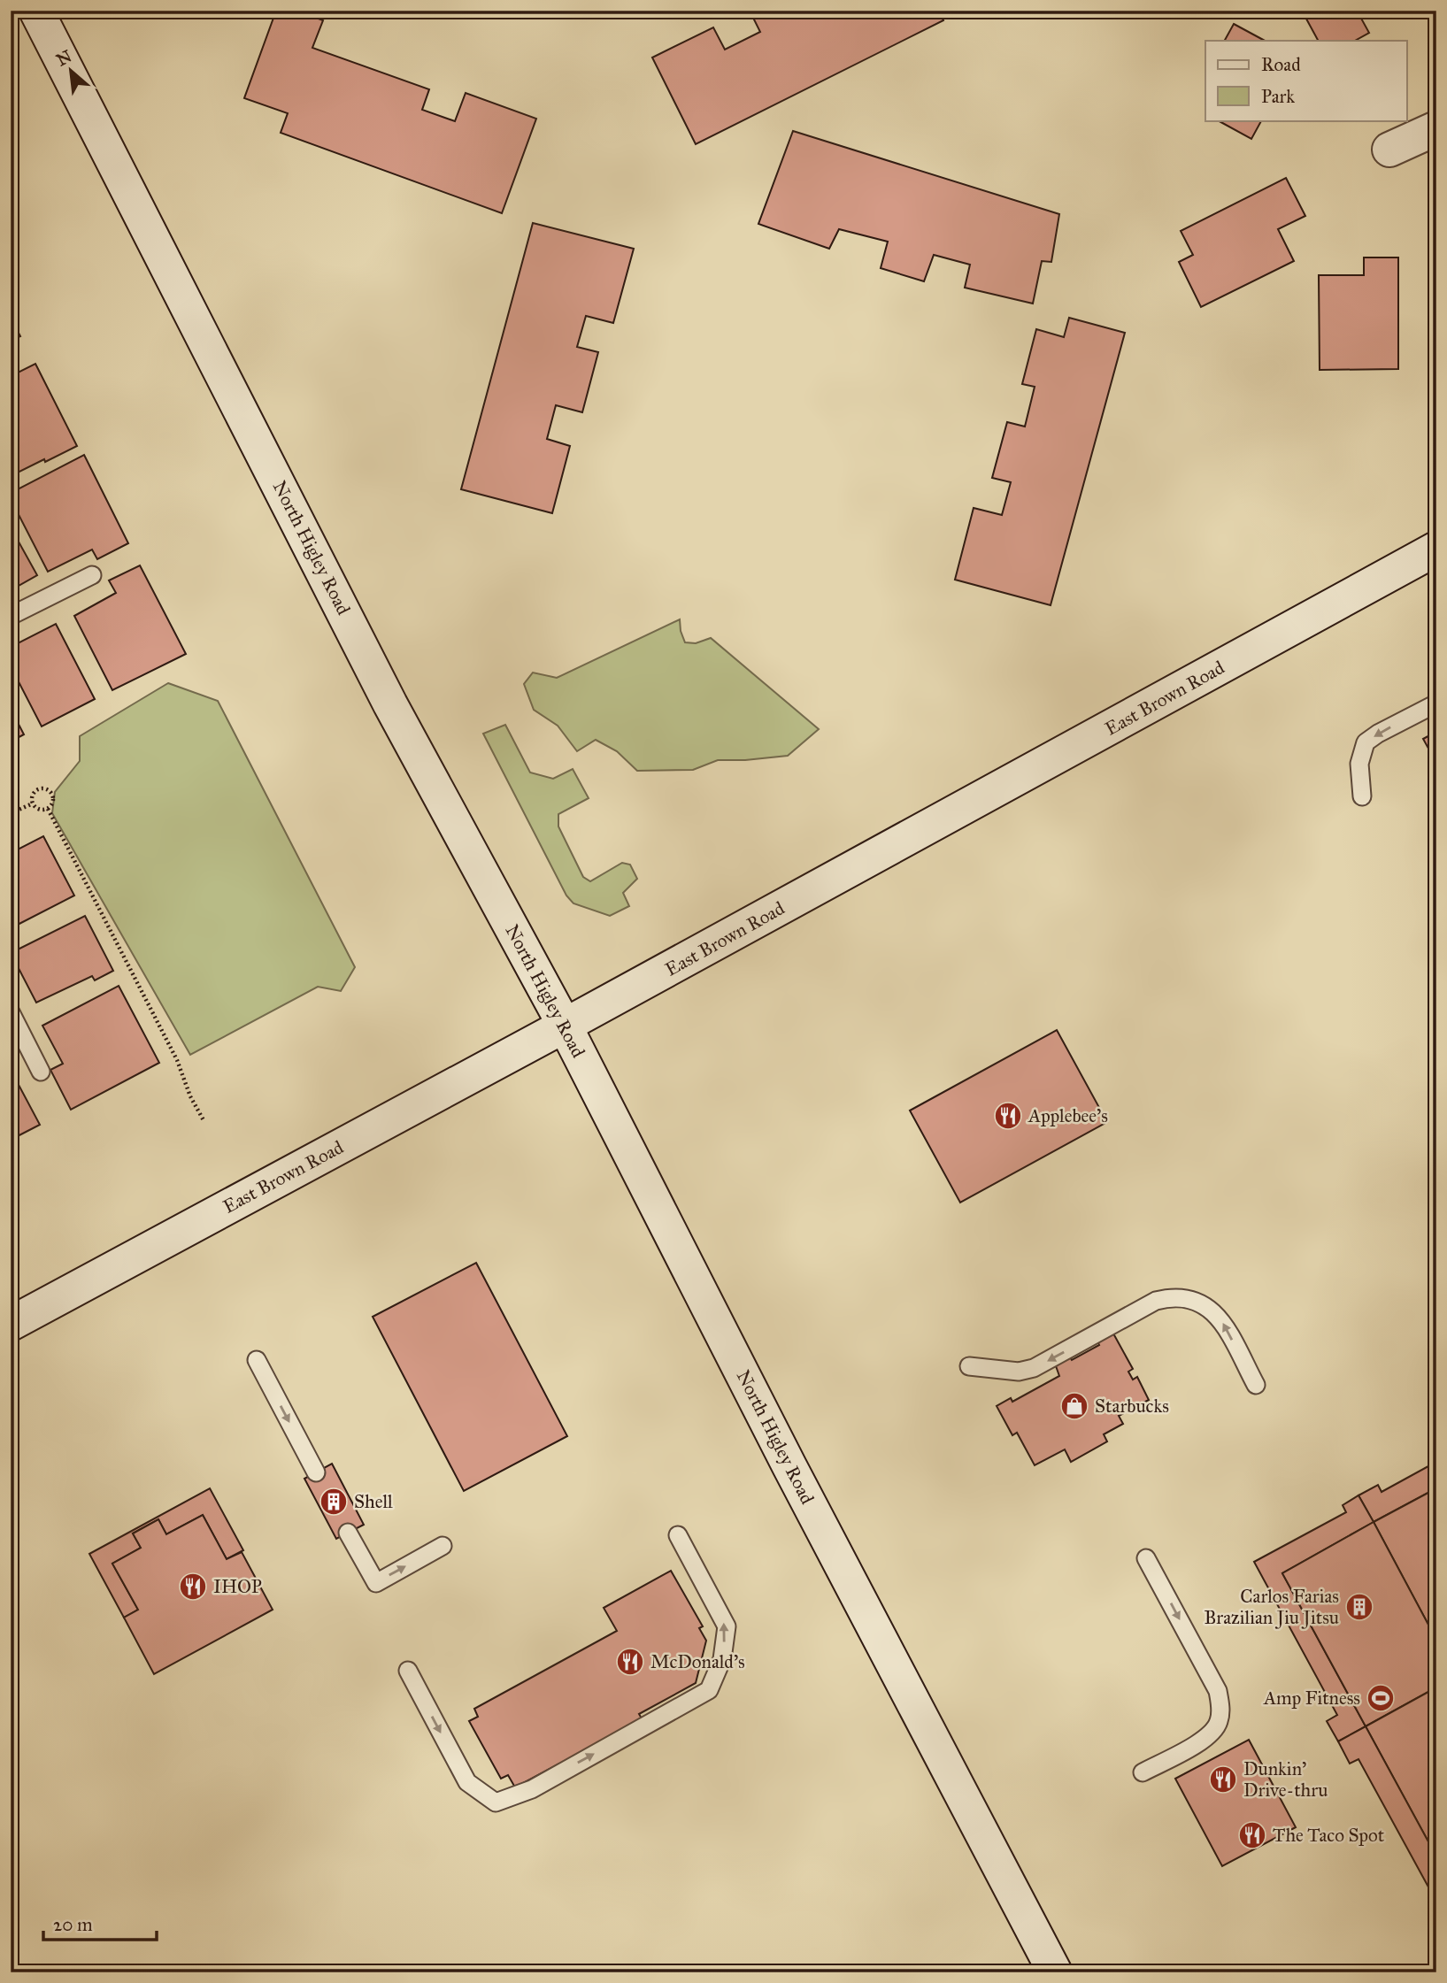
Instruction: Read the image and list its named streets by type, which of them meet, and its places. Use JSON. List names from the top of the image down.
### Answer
{
  "streets": {
    "main road": ["North Higley Road", "East Brown Road"]
  },
  "crossings": [
    ["North Higley Road", "East Brown Road"]
  ],
  "places": {
    "restaurant": [
      "Applebee's",
      "IHOP",
      "McDonald's",
      "Dunkin' Drive-thru",
      "The Taco Spot"
    ],
    "shop": ["Starbucks"],
    "building": ["Shell", "Carlos Farias Brazilian Jiu Jitsu"],
    "sports": ["Amp Fitness"]
  },
  "legend": ["Road", "Park"],
  "scale_bar": "20 m",
  "north": "top left"
}
